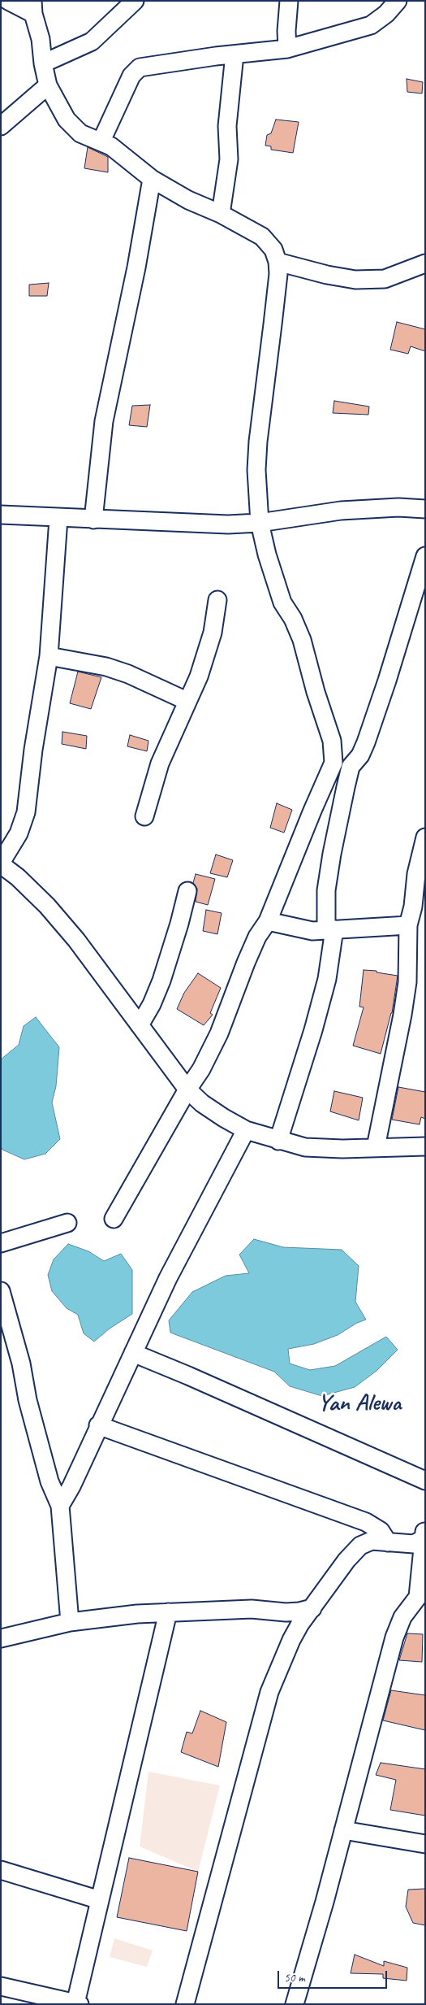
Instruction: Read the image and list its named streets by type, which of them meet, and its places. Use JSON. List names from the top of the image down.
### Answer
{
  "districts": ["Yan Alewa"],
  "scale_bar": "50 m"
}
